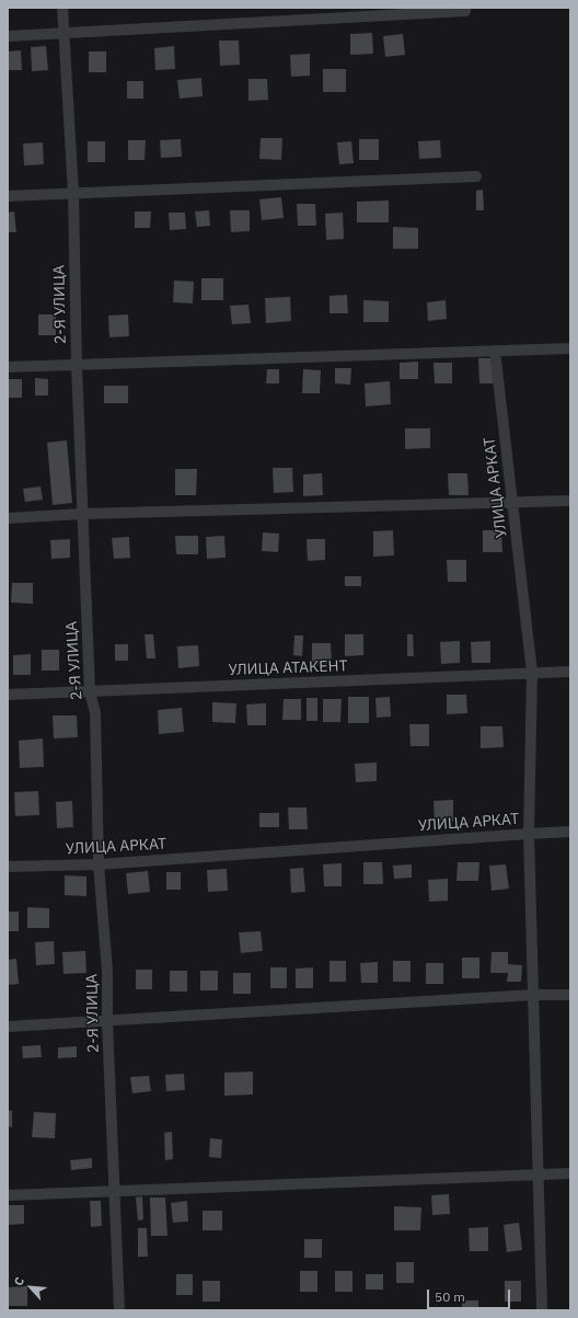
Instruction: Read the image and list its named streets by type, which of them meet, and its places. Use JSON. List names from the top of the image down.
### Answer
{
  "streets": {
    "street": ["2-Я УЛИЦА", "УЛИЦА АРКАТ", "УЛИЦА АТАКЕНТ"]
  },
  "crossings": [
    ["2-Я УЛИЦА", "УЛИЦА АРКАТ"],
    ["2-Я УЛИЦА", "УЛИЦА АТАКЕНТ"],
    ["УЛИЦА АРКАТ", "УЛИЦА АТАКЕНТ"]
  ],
  "scale_bar": "50 m",
  "north": "top left"
}
